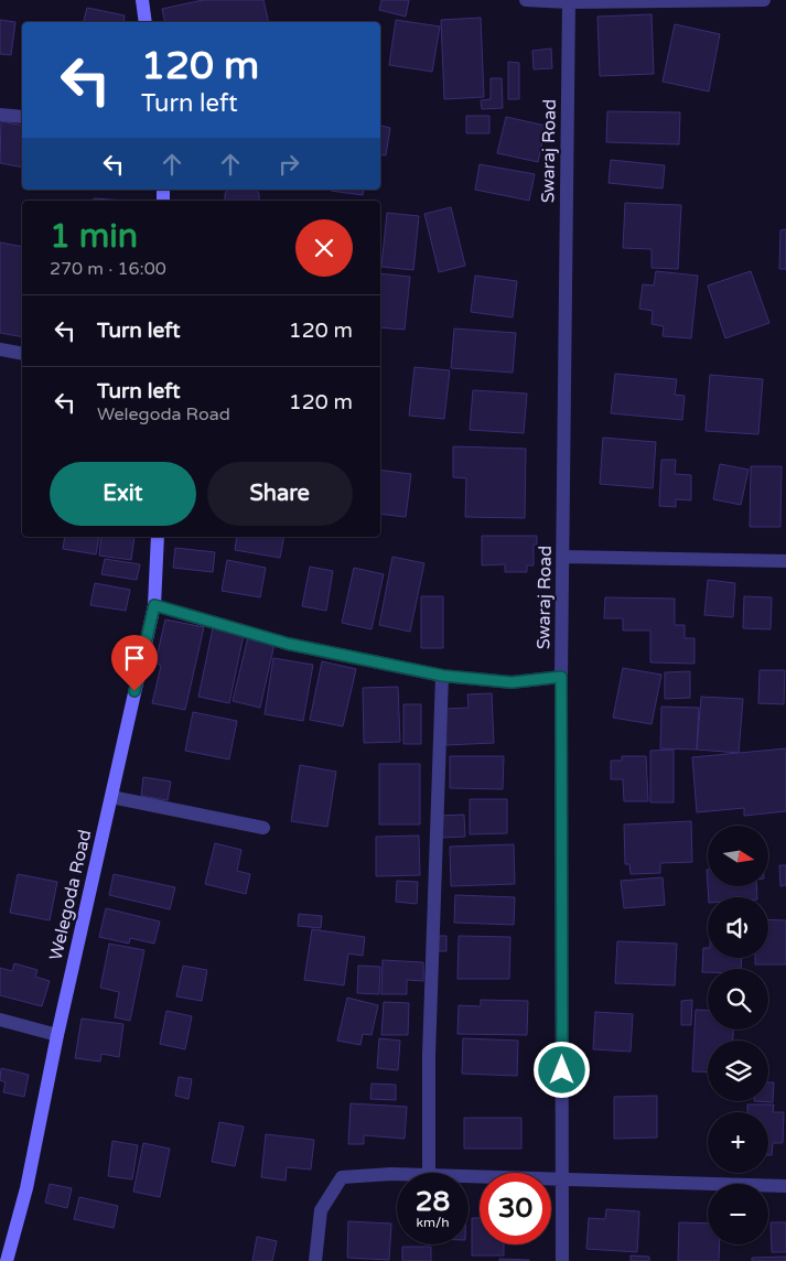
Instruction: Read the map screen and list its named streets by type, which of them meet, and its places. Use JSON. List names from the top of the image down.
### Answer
{
  "streets": {
    "street": ["Swaraj Road", "Welegoda Road"]
  },
  "north": "right",
  "page": {
    "turn": ["120 m", "Turn left"],
    "heading": ["1 min", "270 m · 16:00"],
    "list": [
      {
        "name": "Turn left",
        "value": "120 m"
      },
      {
        "name": "Turn left",
        "note": "Welegoda Road",
        "value": "120 m"
      }
    ],
    "buttons": ["Exit", "Share"],
    "map_buttons": ["+", "−"],
    "speed": "28 km/h",
    "limit": "30"
  }
}
